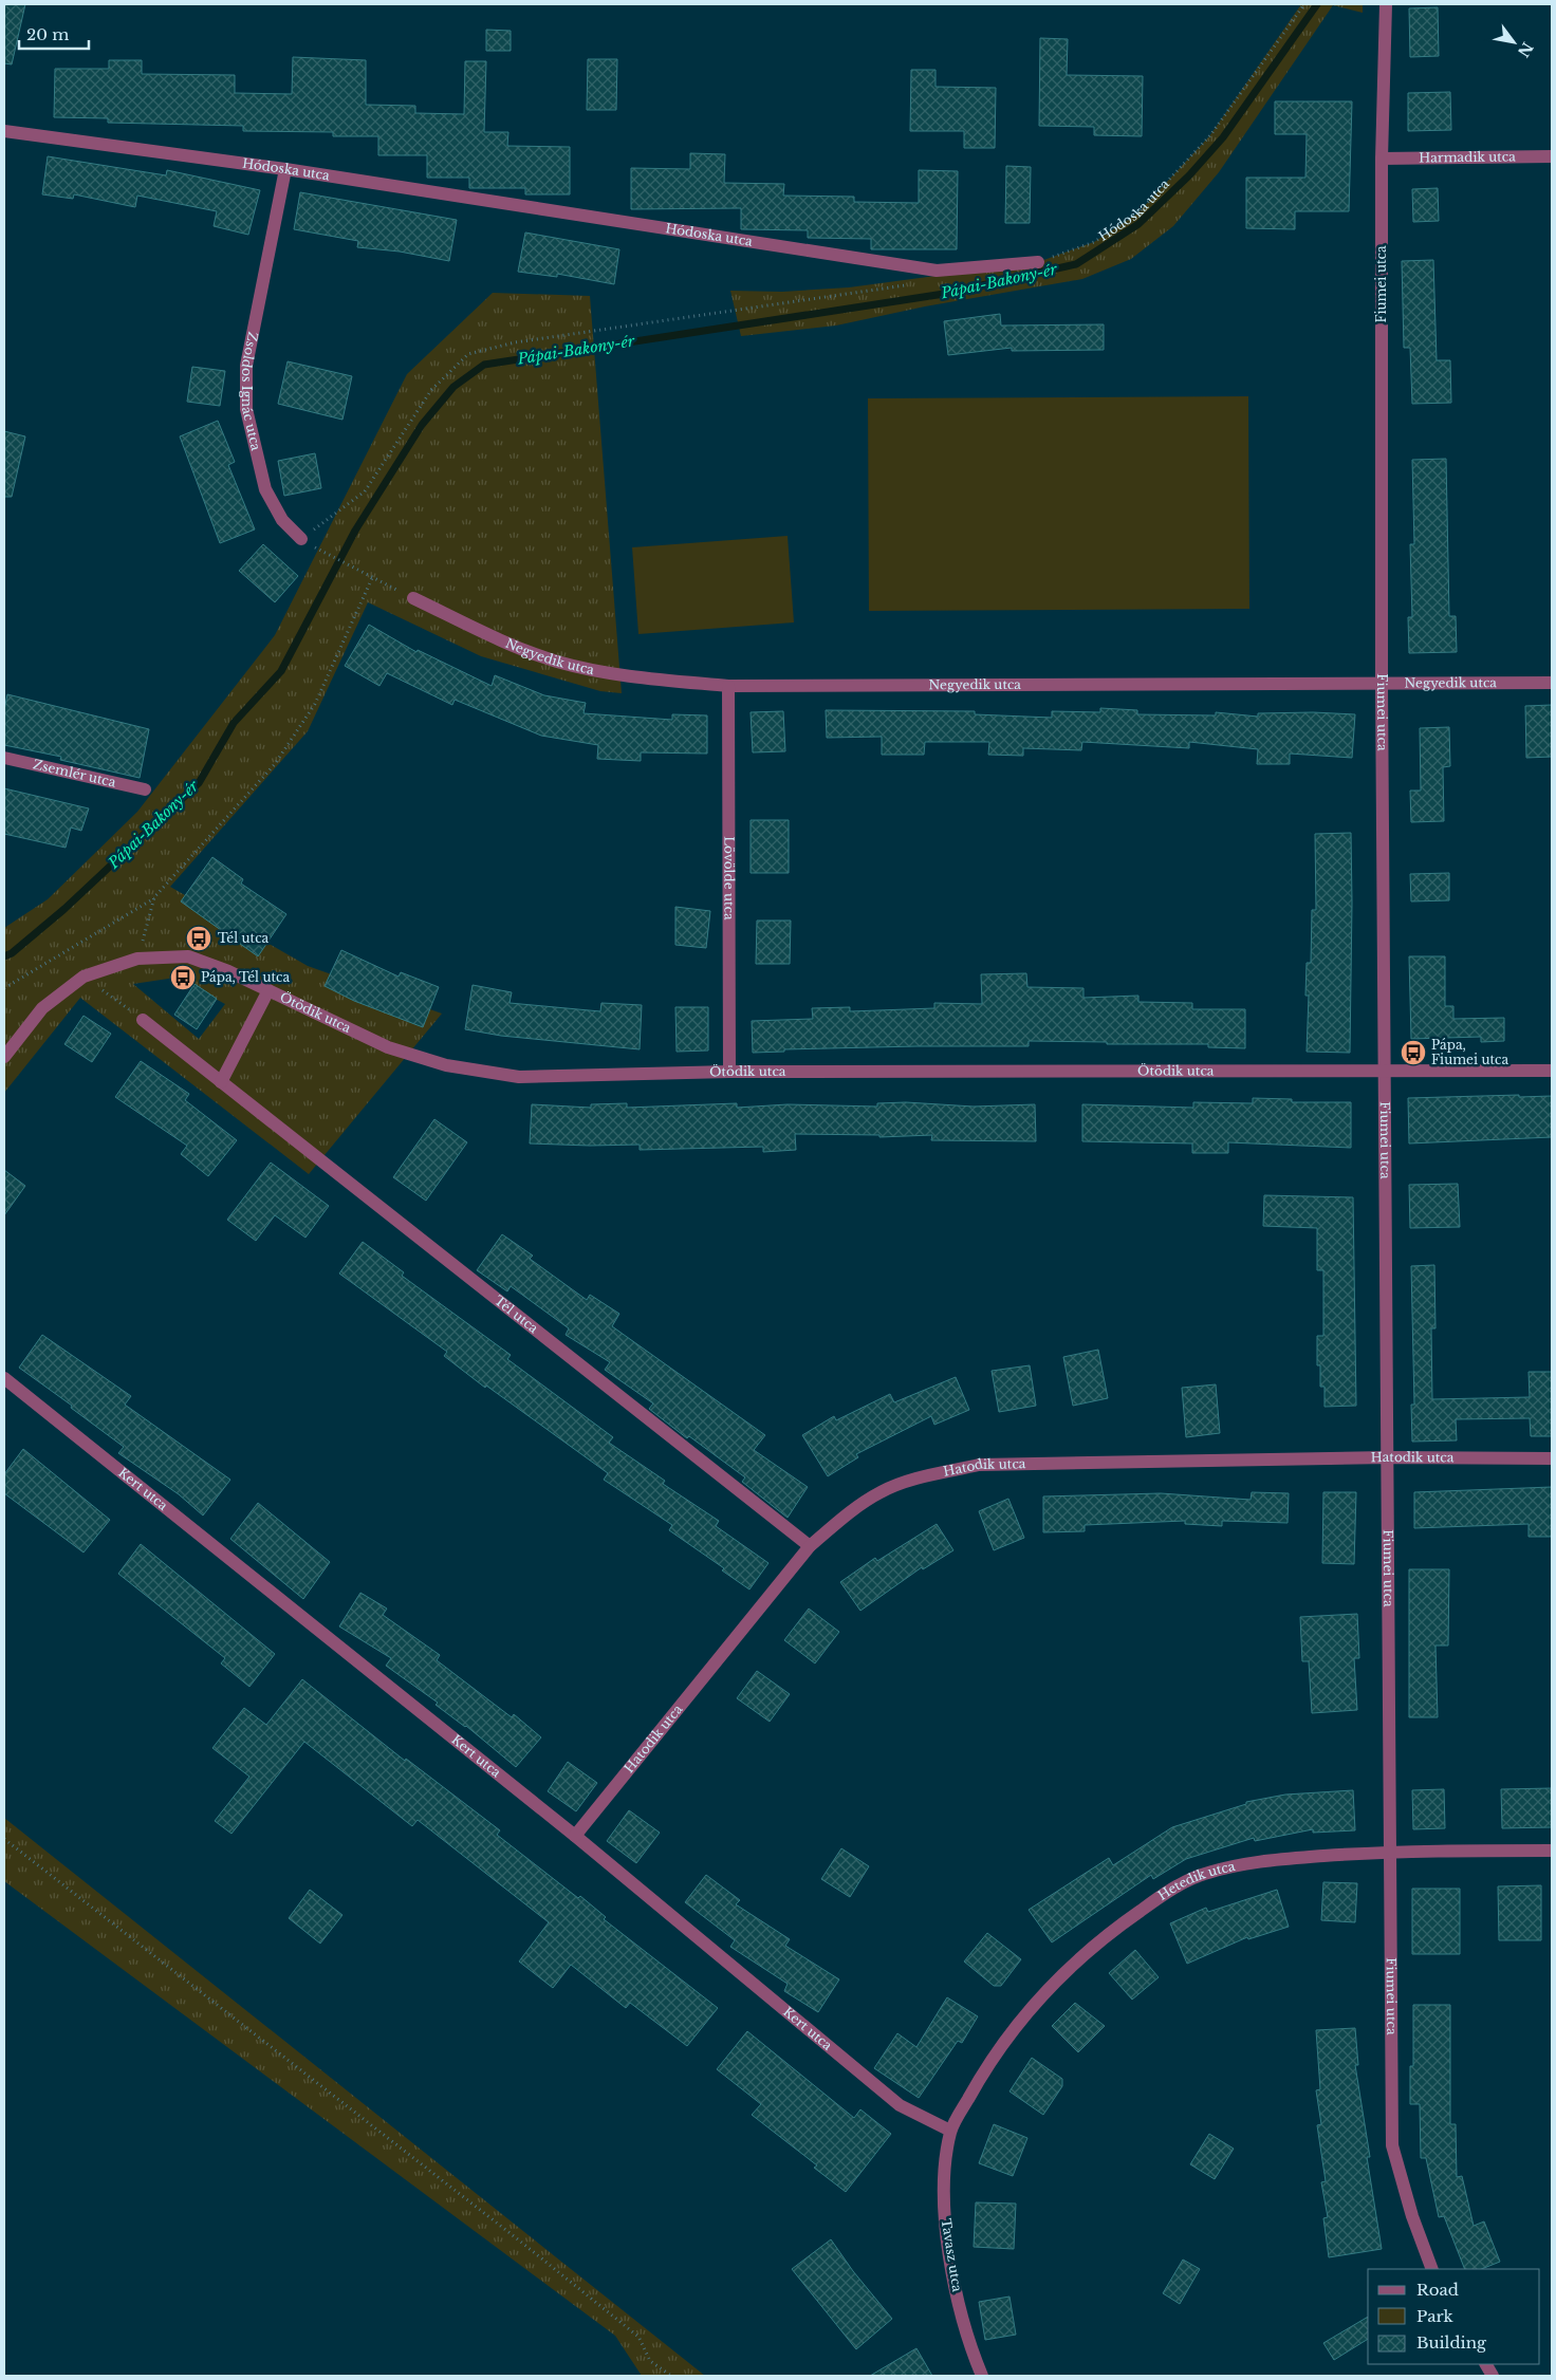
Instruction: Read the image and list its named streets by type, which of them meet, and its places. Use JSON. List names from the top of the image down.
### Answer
{
  "streets": {
    "street": [
      "Harmadik utca",
      "Hódoska utca",
      "Fiumei utca",
      "Zsoldos Ignác utca",
      "Negyedik utca",
      "Zsemlér utca",
      "Lövölde utca",
      "Ötödik utca",
      "Tél utca",
      "Hatodik utca",
      "Kert utca",
      "Hetedik utca",
      "Tavasz utca"
    ]
  },
  "crossings": [
    ["Harmadik utca", "Fiumei utca"],
    ["Hódoska utca", "Zsoldos Ignác utca"],
    ["Fiumei utca", "Negyedik utca"],
    ["Fiumei utca", "Ötödik utca"],
    ["Fiumei utca", "Hatodik utca"],
    ["Fiumei utca", "Hetedik utca"],
    ["Negyedik utca", "Lövölde utca"],
    ["Lövölde utca", "Ötödik utca"],
    ["Tél utca", "Hatodik utca"],
    ["Hatodik utca", "Kert utca"],
    ["Kert utca", "Hetedik utca"],
    ["Kert utca", "Tavasz utca"],
    ["Hetedik utca", "Tavasz utca"]
  ],
  "water": ["Pápai-Bakony-ér"],
  "places": {
    "bus stop": ["Tél utca", "Pápa, Tél utca", "Pápa, Fiumei utca"]
  },
  "legend": ["Road", "Park", "Building"],
  "scale_bar": "20 m",
  "north": "bottom right"
}
